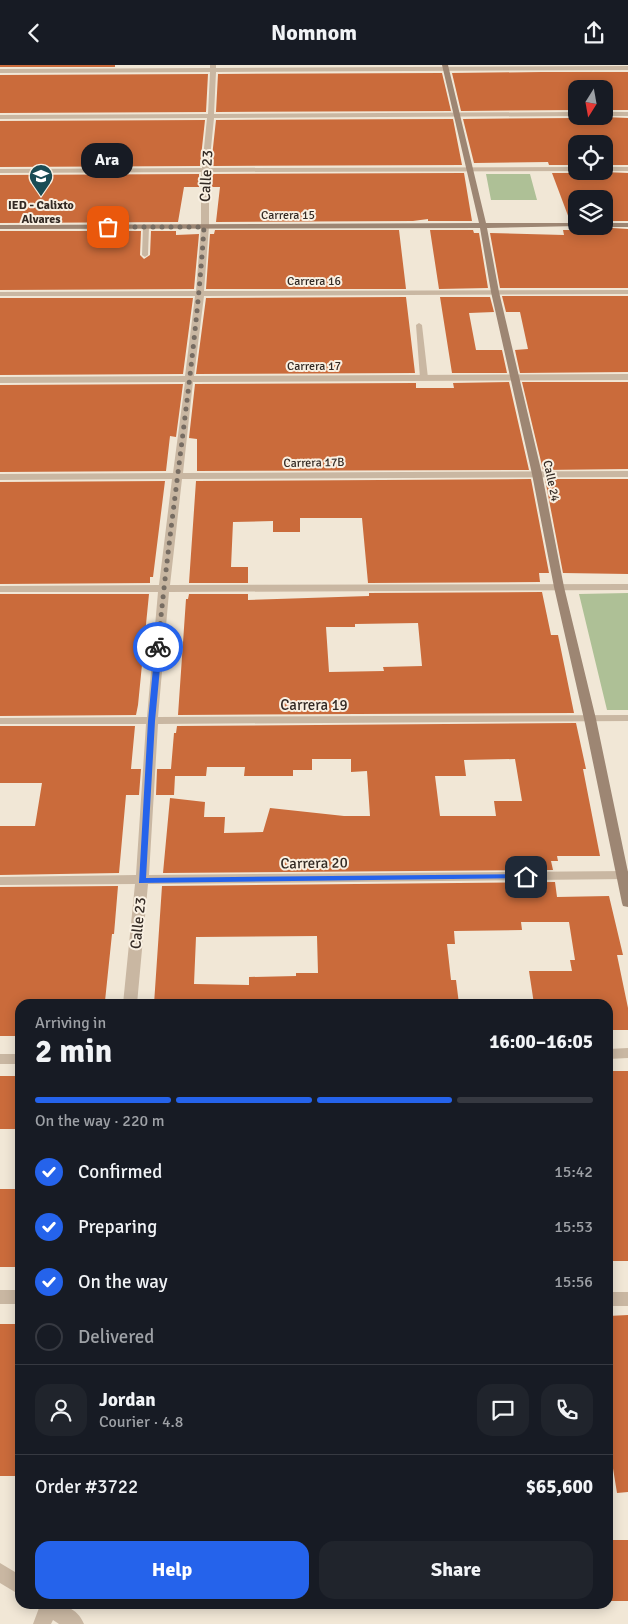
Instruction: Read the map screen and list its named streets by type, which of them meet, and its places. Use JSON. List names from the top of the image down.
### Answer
{
  "streets": {
    "street": [
      "Calle 23",
      "Carrera 15",
      "Carrera 16",
      "Carrera 17",
      "Carrera 17B",
      "Calle 24",
      "Carrera 19",
      "Carrera 20"
    ]
  },
  "crossings": [
    ["Calle 23", "Carrera 15"],
    ["Calle 23", "Carrera 16"],
    ["Calle 23", "Carrera 17"],
    ["Calle 23", "Carrera 17B"],
    ["Calle 23", "Carrera 19"],
    ["Calle 23", "Carrera 20"],
    ["Carrera 15", "Calle 24"],
    ["Carrera 16", "Calle 24"],
    ["Carrera 17", "Calle 24"],
    ["Carrera 17B", "Calle 24"],
    ["Calle 24", "Carrera 19"],
    ["Calle 24", "Carrera 20"]
  ],
  "places": {
    "school or university": ["IED - Calixto Alvares"],
    "other": ["Ara"]
  },
  "north": "bottom",
  "page": {
    "header": "Nomnom",
    "bubble": "Ara",
    "heading": ["2 min", "Arriving in", "16:00–16:05"],
    "panel": [
      "Jordan",
      "Courier · 4.8",
      "Order #3722",
      "$65,600"
    ],
    "bar": "On the way · 220 m",
    "list": [
      ["Confirmed", "15:42"],
      ["Preparing", "15:53"],
      ["On the way", "15:56"],
      "Delivered"
    ],
    "buttons": ["Help", "Share"]
  }
}
